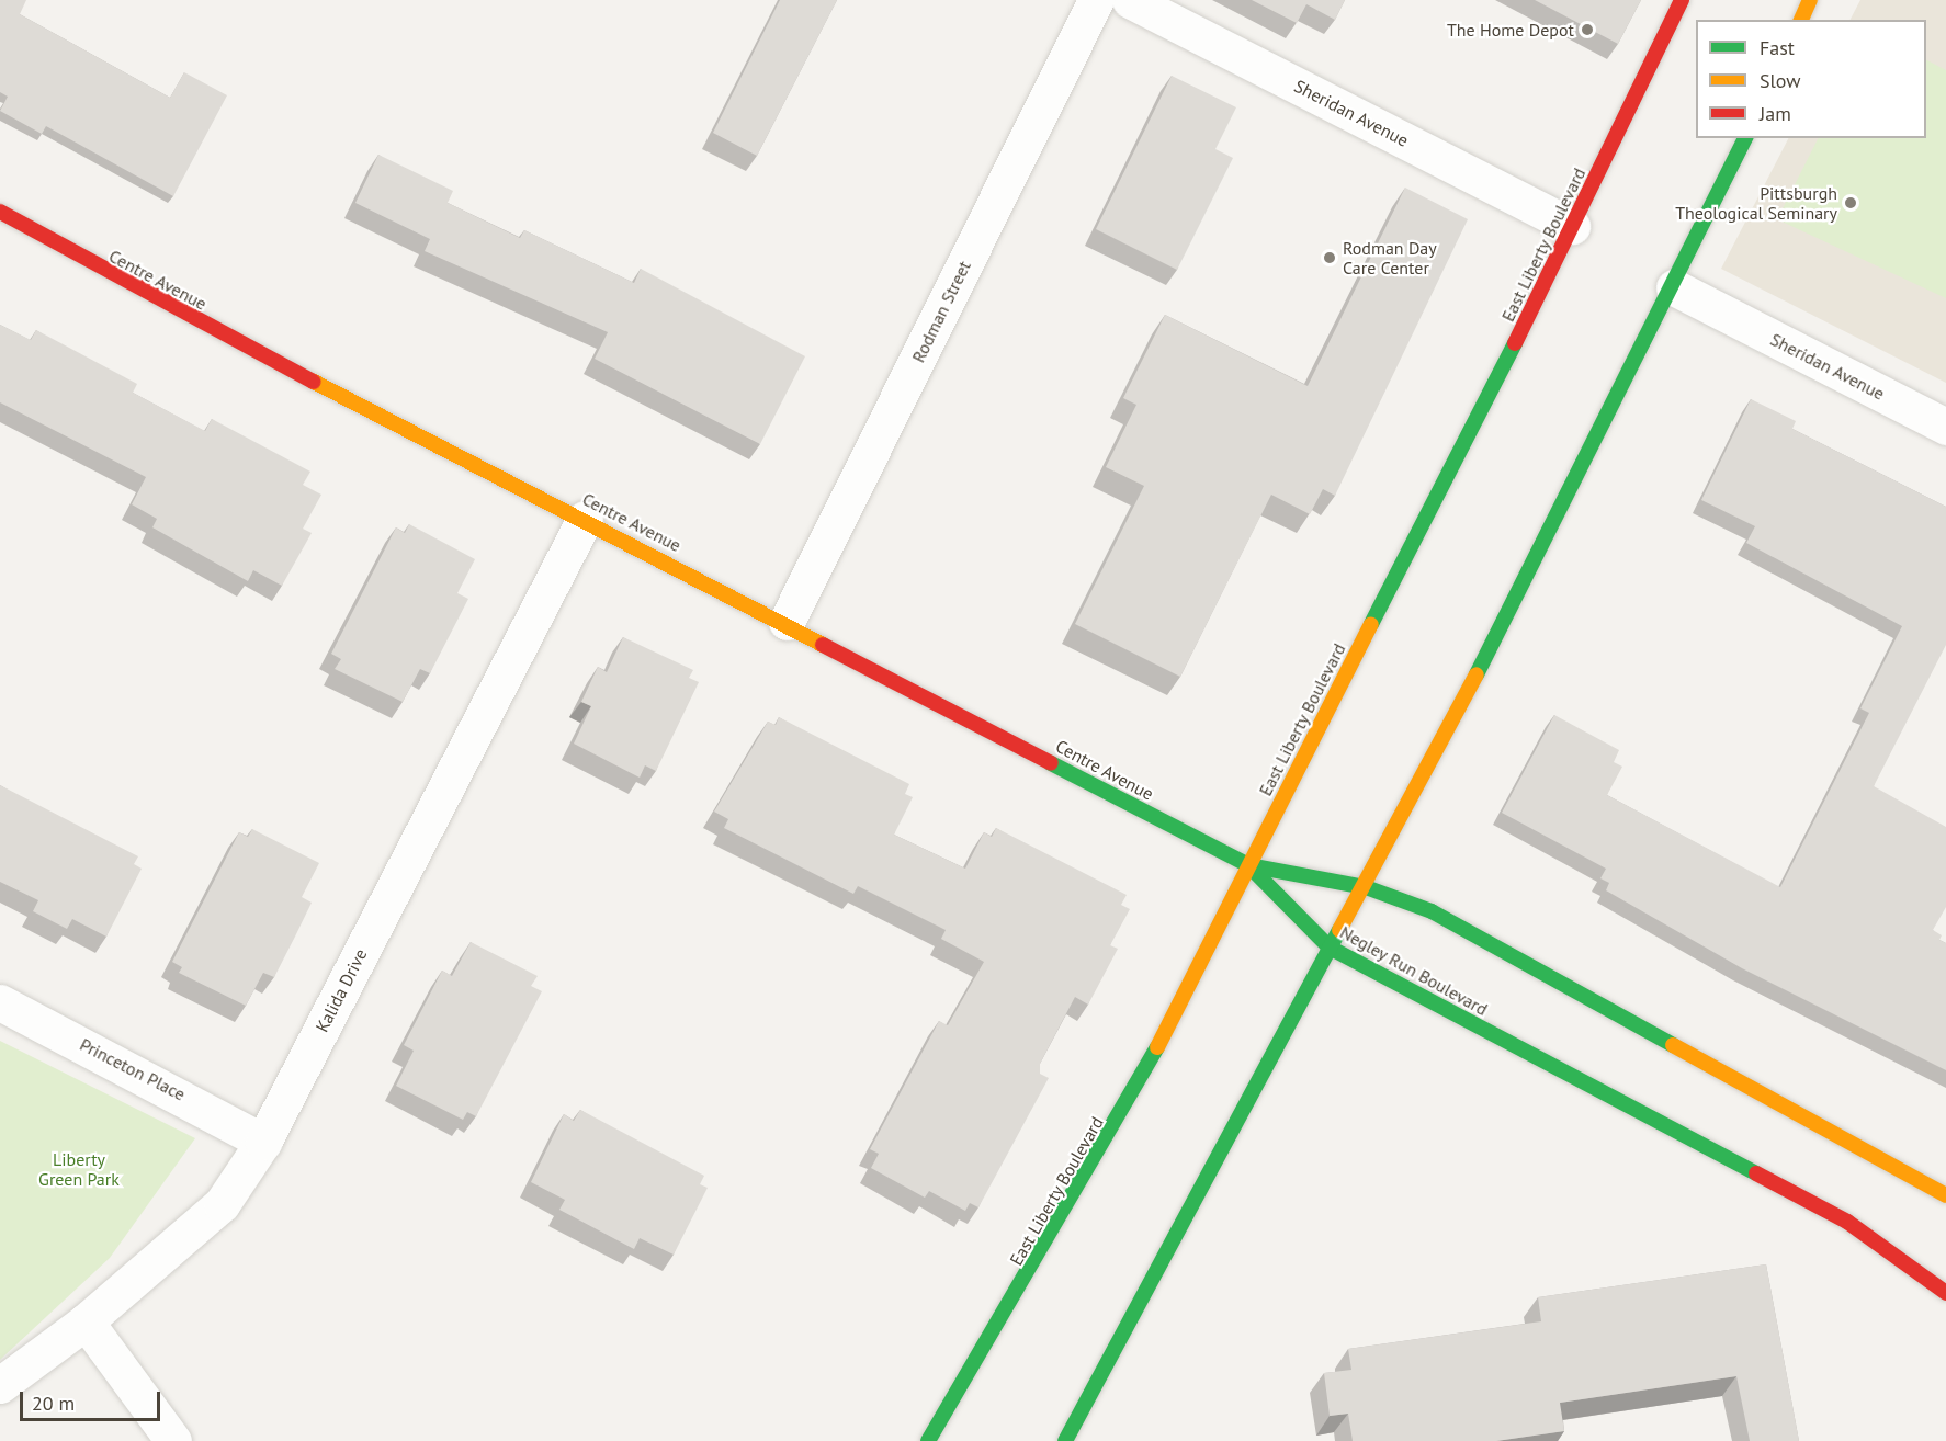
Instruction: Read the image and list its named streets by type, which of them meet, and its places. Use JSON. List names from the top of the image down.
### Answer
{
  "streets": {
    "main road": ["East Liberty Boulevard", "Centre Avenue", "Negley Run Boulevard"],
    "street": [
      "Sheridan Avenue",
      "Rodman Street",
      "Kalida Drive",
      "Princeton Place"
    ]
  },
  "crossings": [
    ["Sheridan Avenue", "East Liberty Boulevard"],
    ["East Liberty Boulevard", "Centre Avenue"],
    ["East Liberty Boulevard", "Negley Run Boulevard"],
    ["Centre Avenue", "Rodman Street"],
    ["Centre Avenue", "Negley Run Boulevard"],
    ["Centre Avenue", "Kalida Drive"],
    ["Kalida Drive", "Princeton Place"]
  ],
  "parks": ["Liberty Green Park"],
  "places": ["The Home Depot", "Pittsburgh Theological Seminary", "Rodman Day Care Center"],
  "legend": ["Fast", "Slow", "Jam"],
  "scale_bar": "20 m"
}
